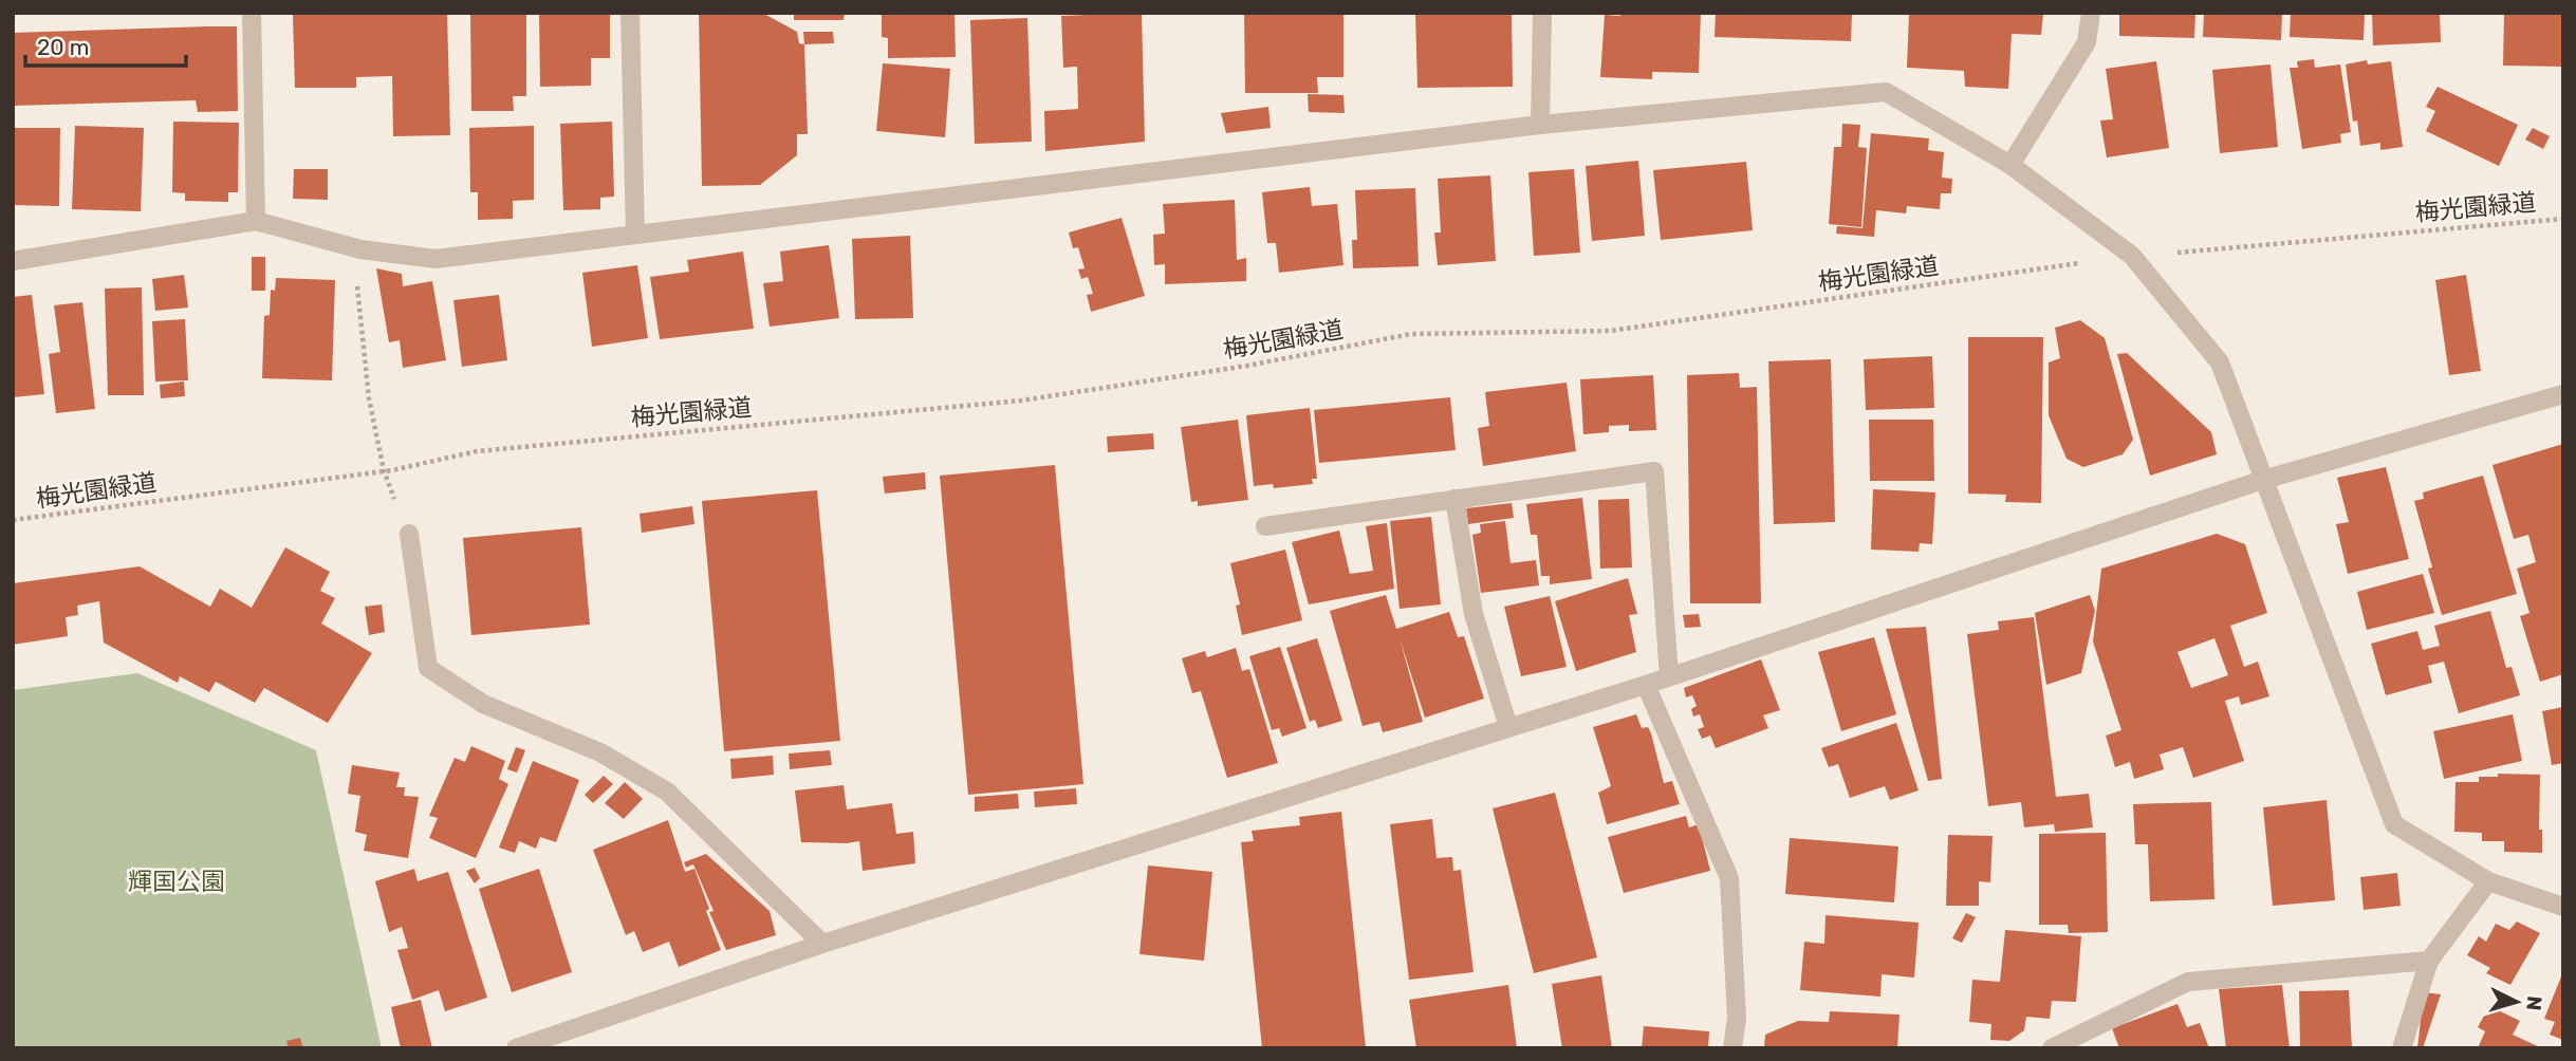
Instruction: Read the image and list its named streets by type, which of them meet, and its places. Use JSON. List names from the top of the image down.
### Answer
{
  "streets": {
    "path": ["梅光園緑道"]
  },
  "parks": ["輝国公園"],
  "scale_bar": "20 m",
  "north": "right"
}
